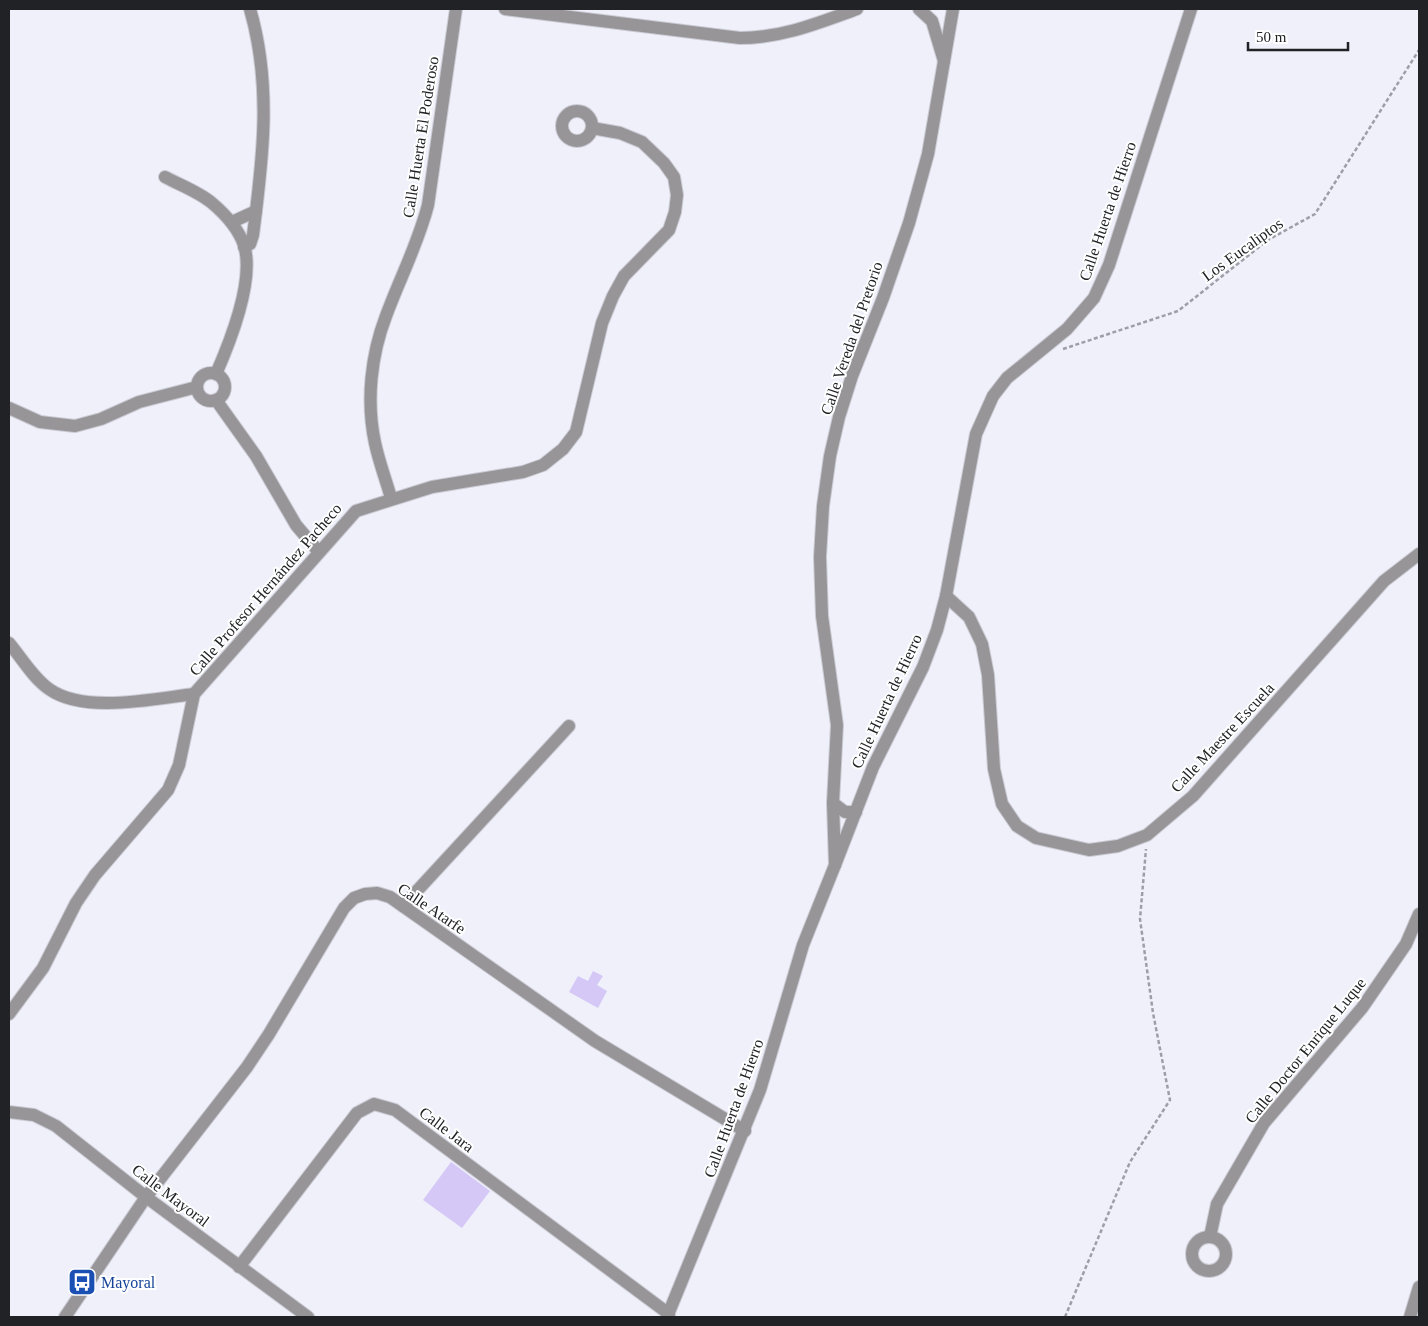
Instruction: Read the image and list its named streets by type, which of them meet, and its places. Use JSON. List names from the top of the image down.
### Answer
{
  "streets": {
    "street": [
      "Calle Huerta El Poderoso",
      "Calle Huerta de Hierro",
      "Calle Vereda del Pretorio",
      "Calle Profesor Hernández Pacheco",
      "Calle Maestre Escuela",
      "Calle Atarfe",
      "Calle Doctor Enrique Luque",
      "Calle Jara",
      "Calle Mayoral"
    ],
    "path": ["Los Eucaliptos"]
  },
  "crossings": [
    ["Calle Huerta El Poderoso", "Calle Profesor Hernández Pacheco"],
    ["Calle Huerta de Hierro", "Calle Vereda del Pretorio"],
    ["Calle Huerta de Hierro", "Calle Maestre Escuela"],
    ["Calle Huerta de Hierro", "Calle Atarfe"],
    ["Calle Huerta de Hierro", "Calle Jara"],
    ["Calle Atarfe", "Calle Mayoral"],
    ["Calle Jara", "Calle Mayoral"]
  ],
  "places": {
    "bus stop": ["Mayoral"]
  },
  "scale_bar": "50 m"
}
